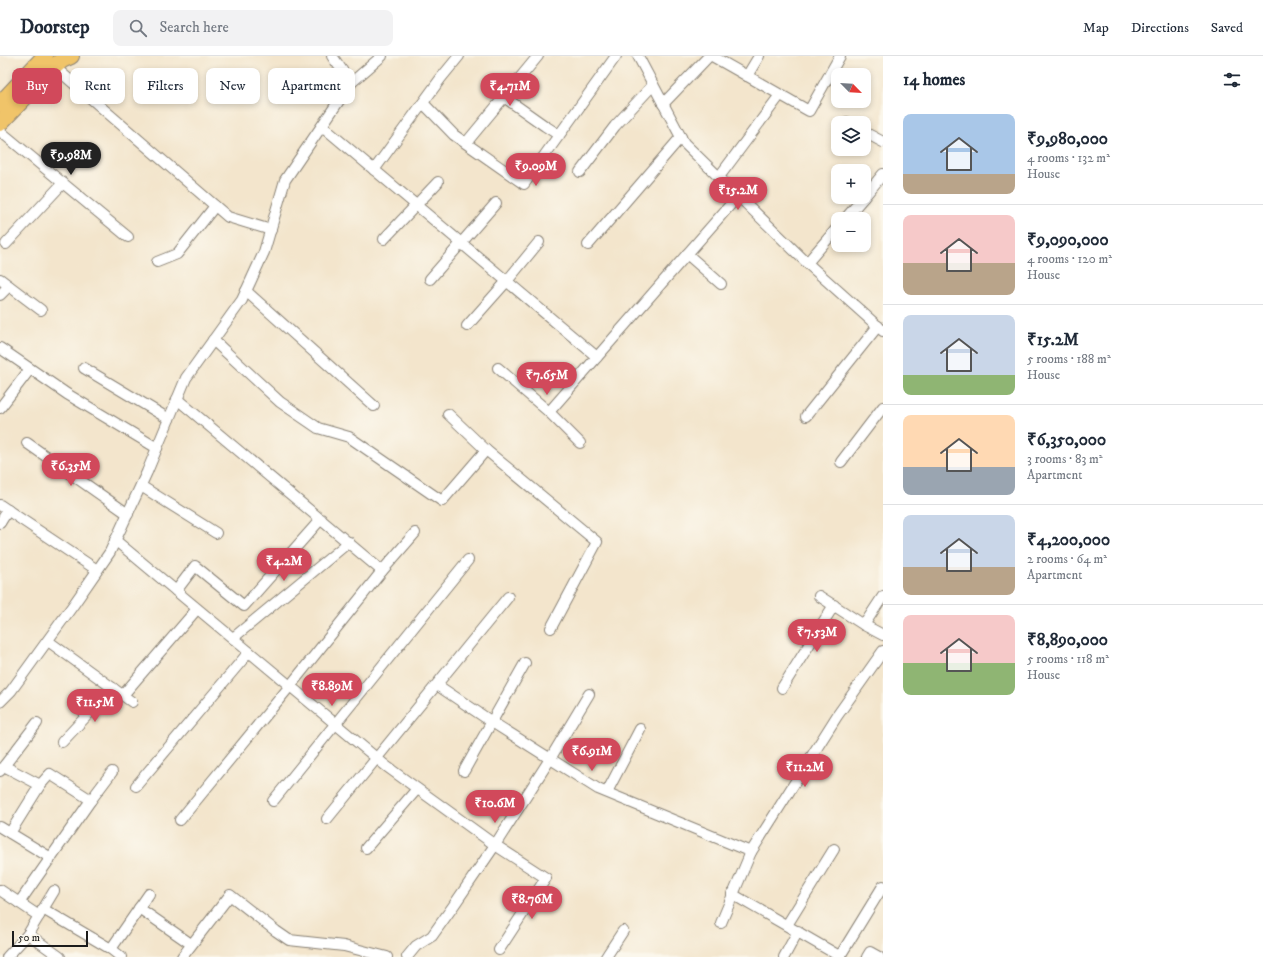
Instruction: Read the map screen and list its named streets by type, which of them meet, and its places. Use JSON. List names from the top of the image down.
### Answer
{
  "scale_bar": "50 m",
  "north": "bottom right",
  "page": {
    "header": "Doorstep",
    "search": "Search here",
    "nav": ["Map", "Directions", "Saved"],
    "heading": "14 homes",
    "map_buttons": ["+", "−"],
    "chip": [
      "Buy",
      "Rent",
      "Filters",
      "New",
      "Apartment"
    ],
    "price": [
      "₹4.71M",
      "₹9.98M",
      "₹9.09M",
      "₹15.2M",
      "₹7.65M",
      "₹6.35M",
      "₹4.2M",
      "₹7.53M",
      "₹8.89M",
      "₹11.5M",
      "₹6.91M",
      "₹11.2M",
      "₹10.6M",
      "₹8.76M"
    ],
    "list": [
      {
        "name": "₹9,980,000",
        "note": "4 rooms · 132 m² · House"
      },
      {
        "name": "₹9,090,000",
        "note": "4 rooms · 120 m² · House"
      },
      {
        "name": "₹15.2M",
        "note": "5 rooms · 188 m² · House"
      },
      {
        "name": "₹6,350,000",
        "note": "3 rooms · 83 m² · Apartment"
      },
      {
        "name": "₹4,200,000",
        "note": "2 rooms · 64 m² · Apartment"
      },
      {
        "name": "₹8,890,000",
        "note": "5 rooms · 118 m² · House"
      }
    ],
    "scale": "50 m"
  }
}
